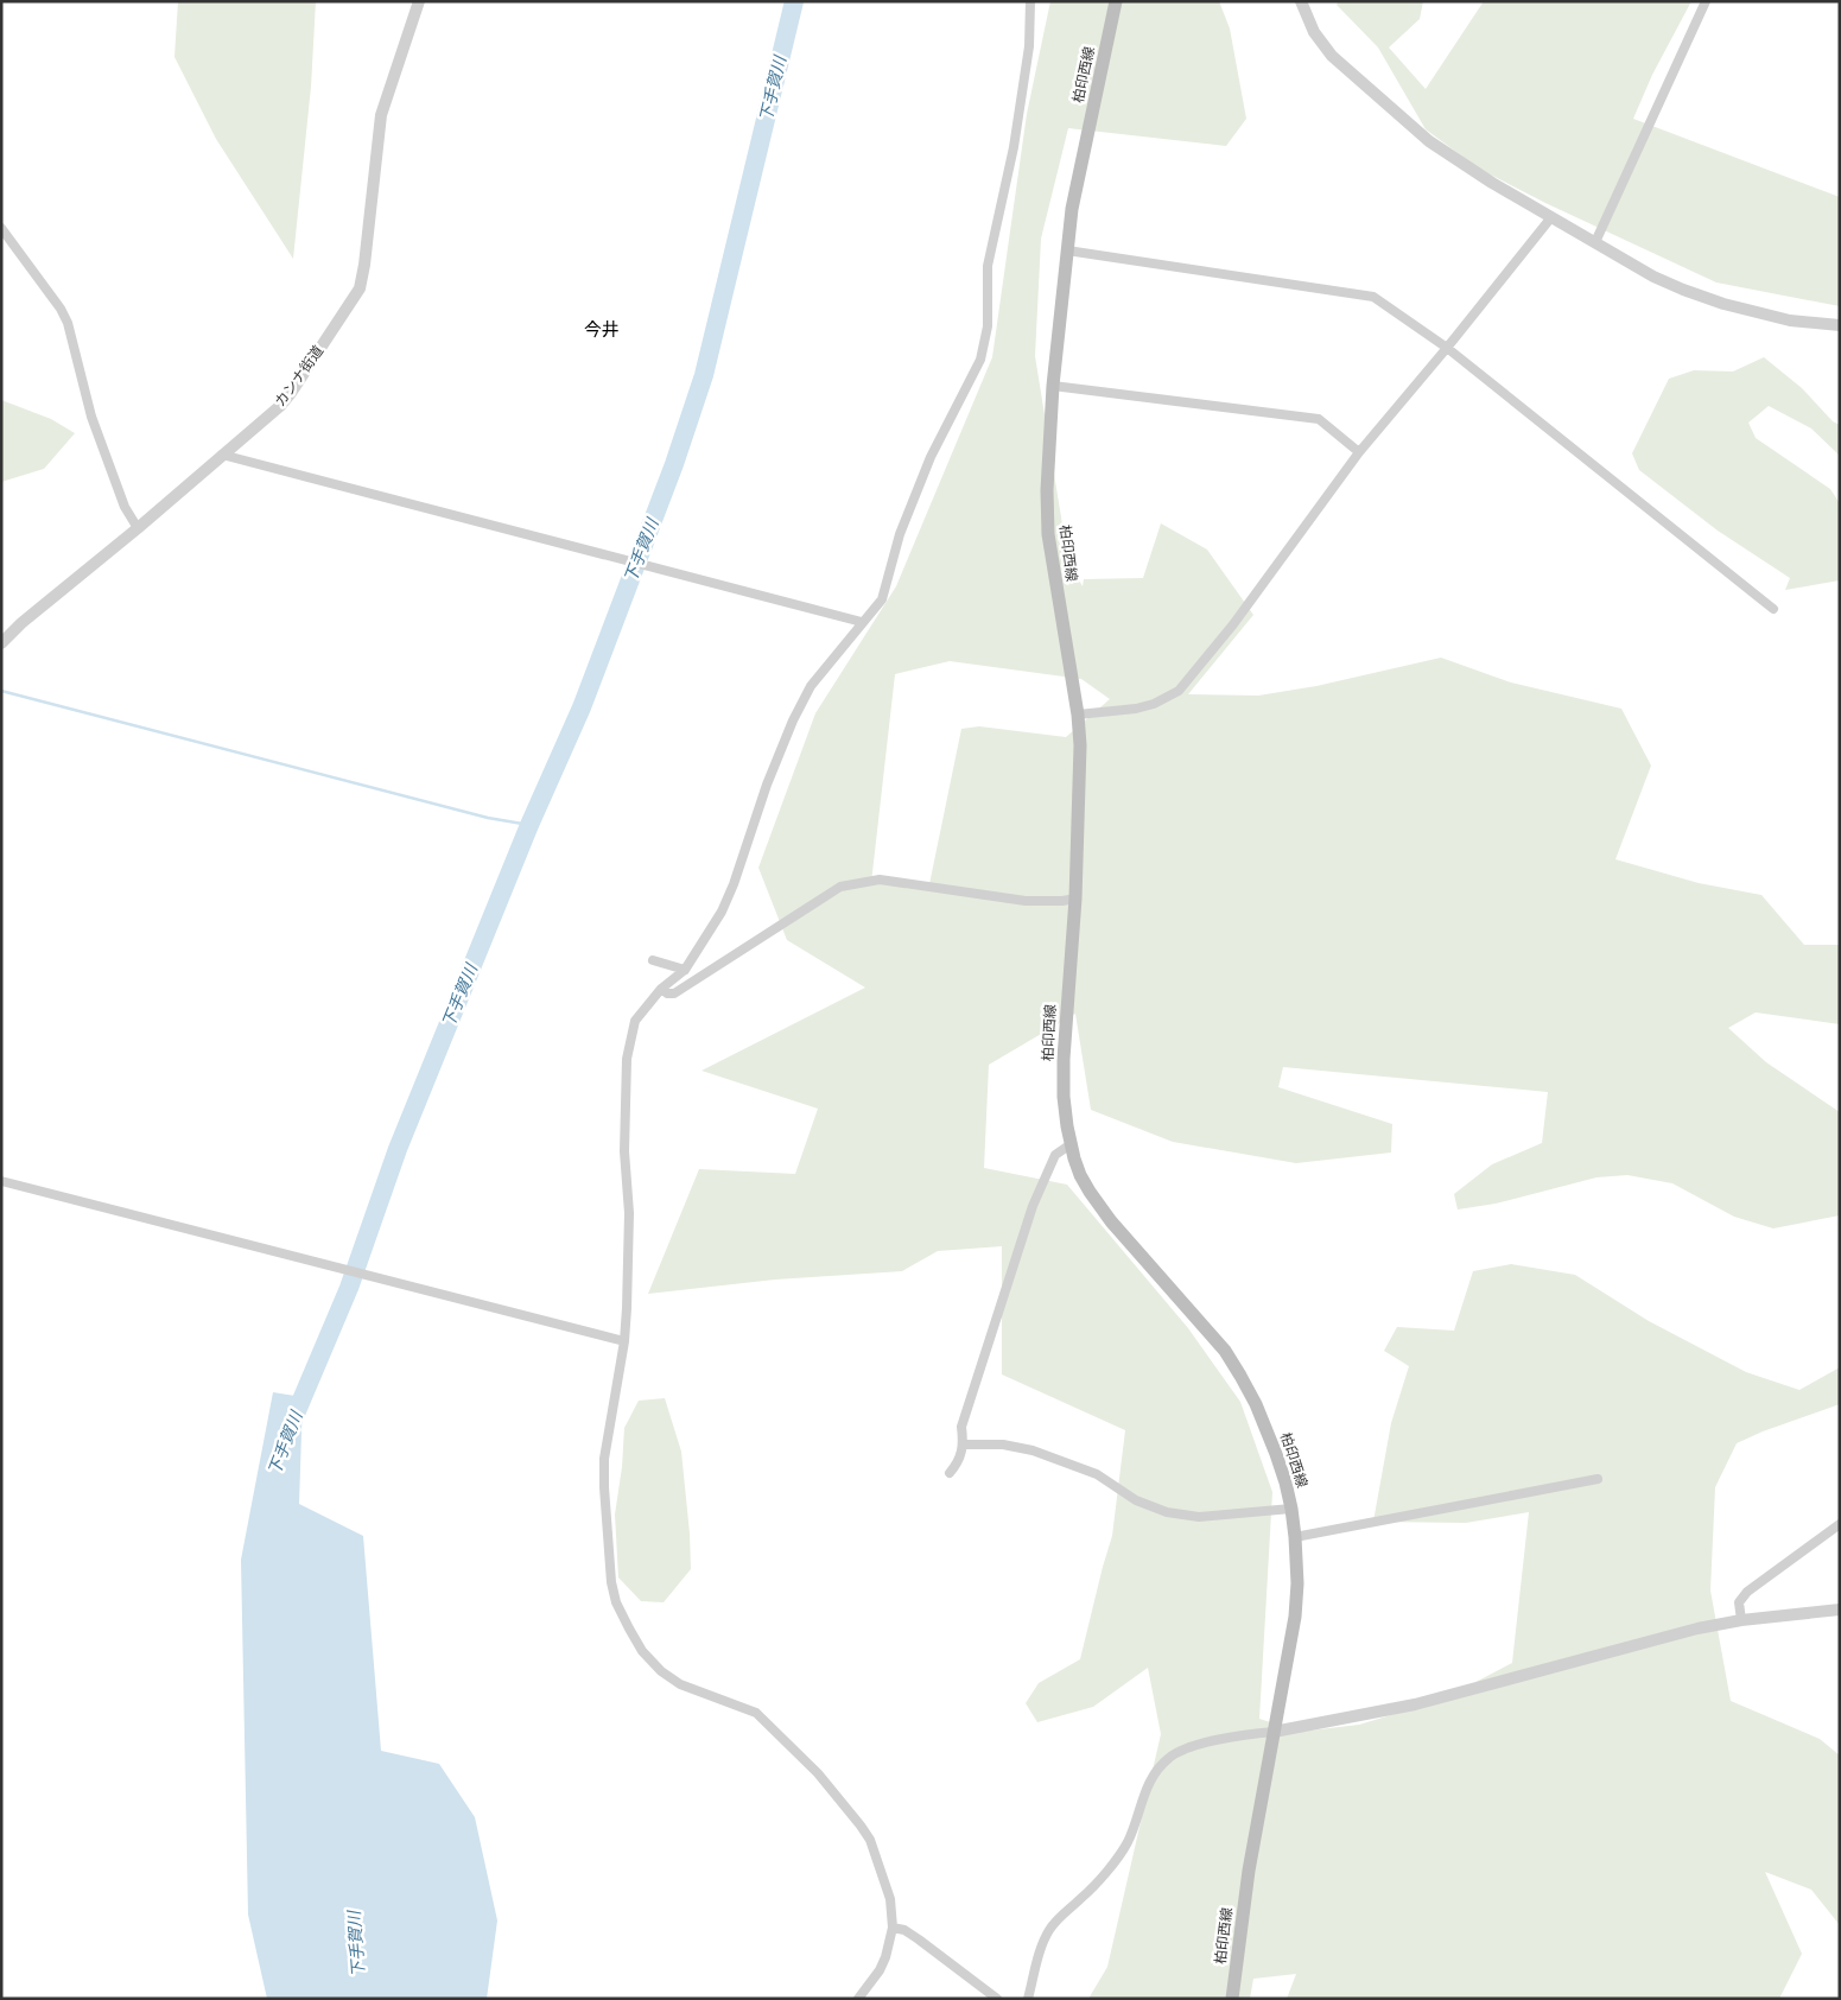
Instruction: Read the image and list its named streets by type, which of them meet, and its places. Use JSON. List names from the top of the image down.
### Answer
{
  "streets": {
    "main road": ["柏印西線"],
    "street": ["カンナ街道"]
  },
  "districts": ["今井"],
  "water": ["下手賀川"]
}
